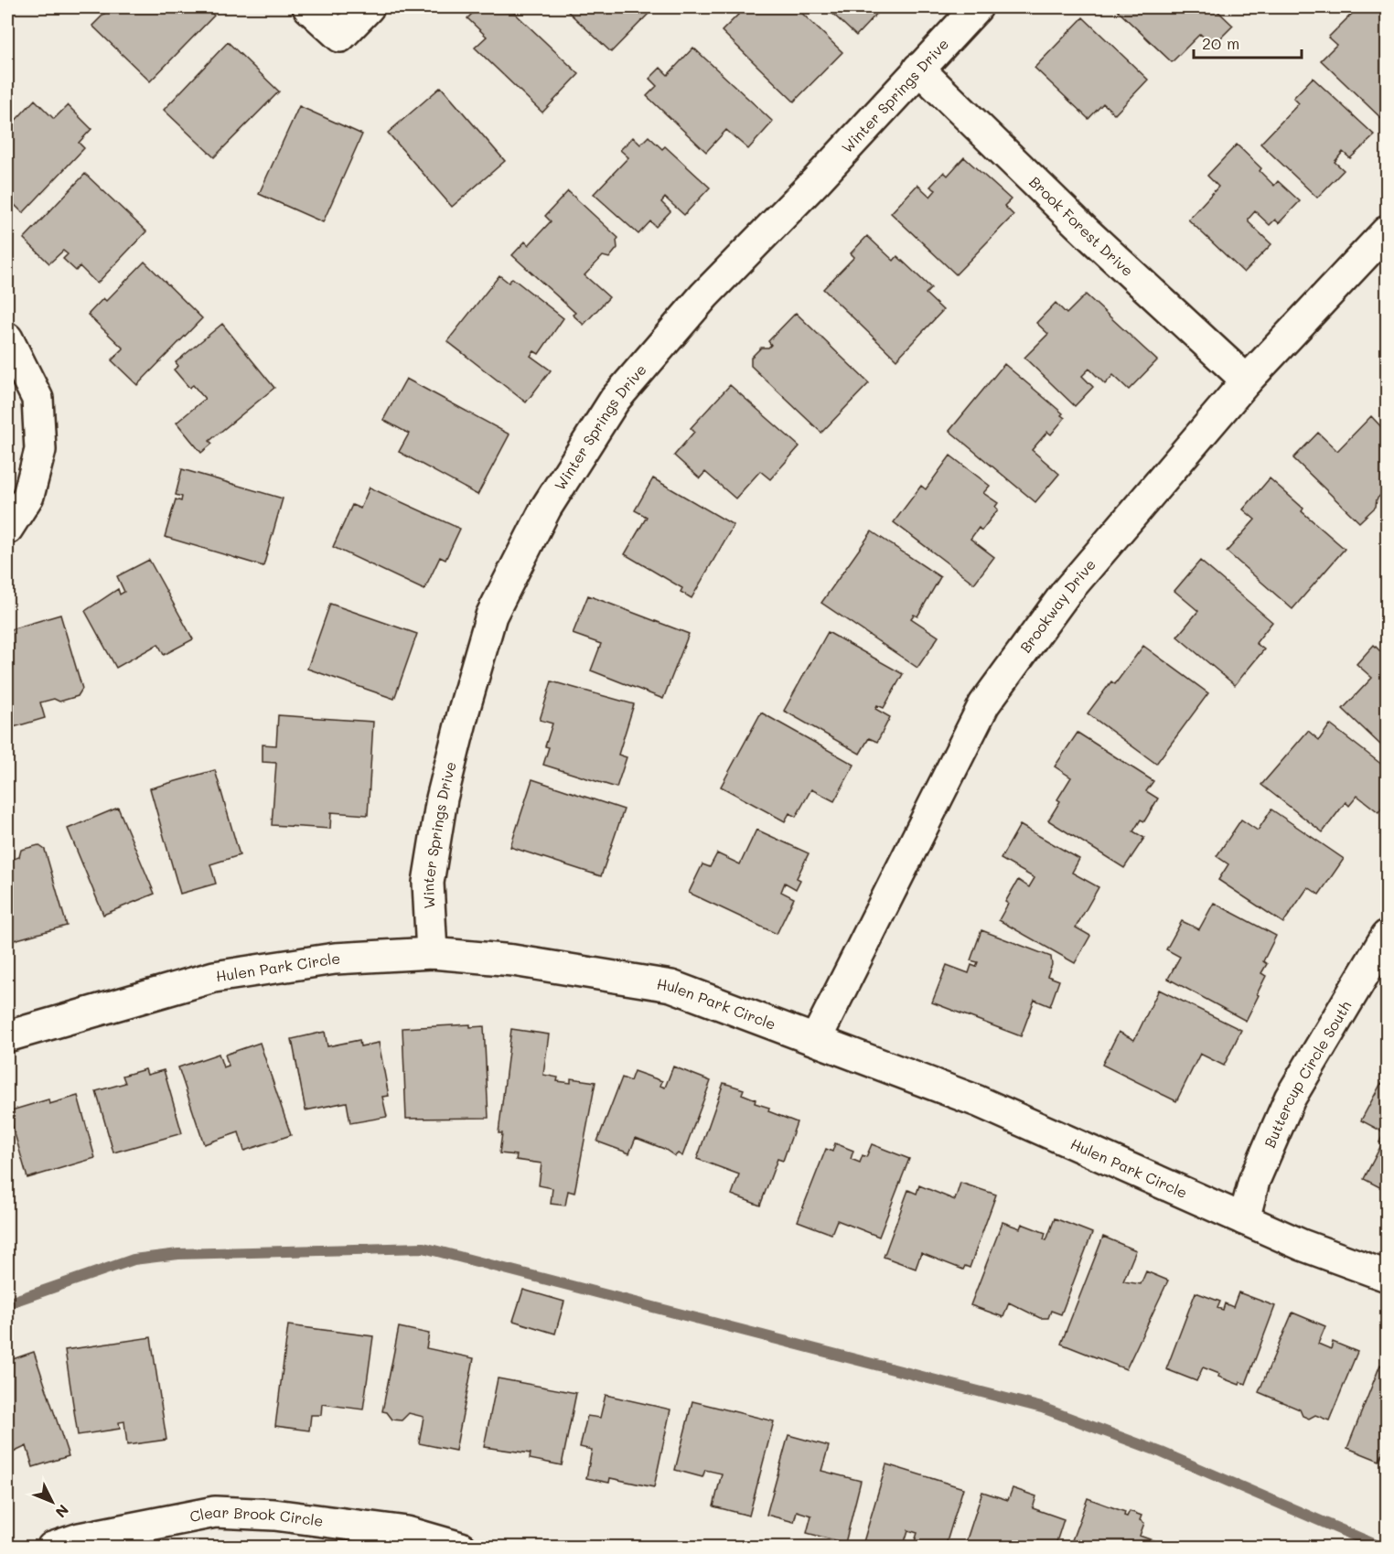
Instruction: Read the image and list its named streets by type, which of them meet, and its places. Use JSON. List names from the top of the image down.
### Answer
{
  "streets": {
    "street": [
      "Winter Springs Drive",
      "Brook Forest Drive",
      "Brookway Drive",
      "Hulen Park Circle",
      "Buttercup Circle South",
      "Clear Brook Circle"
    ]
  },
  "crossings": [
    ["Winter Springs Drive", "Brook Forest Drive"],
    ["Winter Springs Drive", "Hulen Park Circle"],
    ["Brook Forest Drive", "Brookway Drive"],
    ["Brookway Drive", "Hulen Park Circle"],
    ["Hulen Park Circle", "Buttercup Circle South"]
  ],
  "scale_bar": "20 m",
  "north": "bottom right"
}
